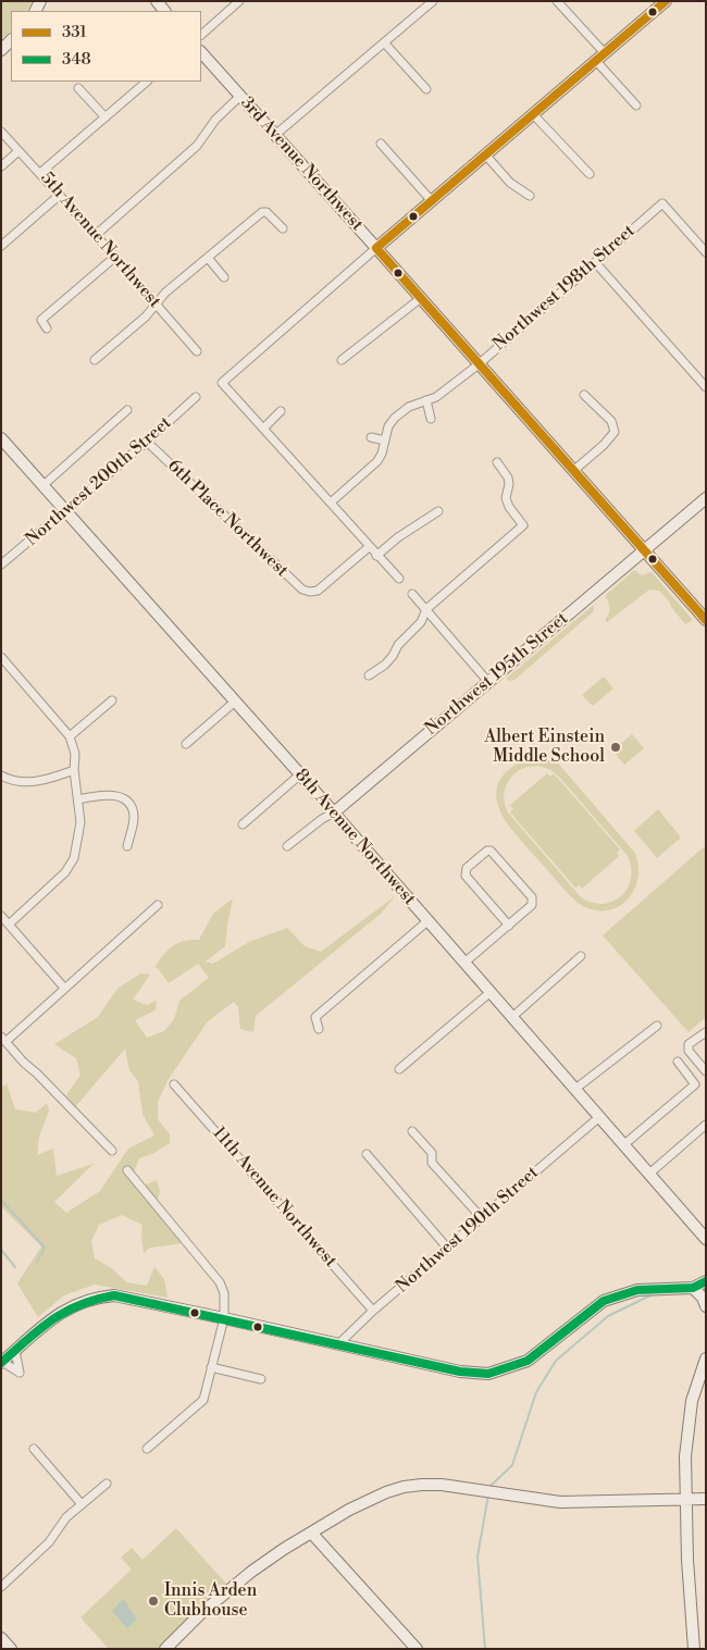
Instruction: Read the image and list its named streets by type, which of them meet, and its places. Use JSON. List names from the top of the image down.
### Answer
{
  "streets": {
    "street": [
      "3rd Avenue Northwest",
      "5th Avenue Northwest",
      "Northwest 198th Street",
      "Northwest 200th Street",
      "6th Place Northwest",
      "Northwest 195th Street",
      "8th Avenue Northwest",
      "11th Avenue Northwest",
      "Northwest 190th Street"
    ]
  },
  "crossings": [
    ["3rd Avenue Northwest", "Northwest 198th Street"],
    ["3rd Avenue Northwest", "Northwest 195th Street"],
    ["Northwest 200th Street", "6th Place Northwest"],
    ["Northwest 200th Street", "8th Avenue Northwest"],
    ["Northwest 195th Street", "8th Avenue Northwest"],
    ["8th Avenue Northwest", "Northwest 190th Street"],
    ["11th Avenue Northwest", "Northwest 190th Street"]
  ],
  "places": ["Albert Einstein Middle School", "Innis Arden Clubhouse"],
  "lines": ["transit line 331", "transit line 348"],
  "legend": ["331", "348"]
}
